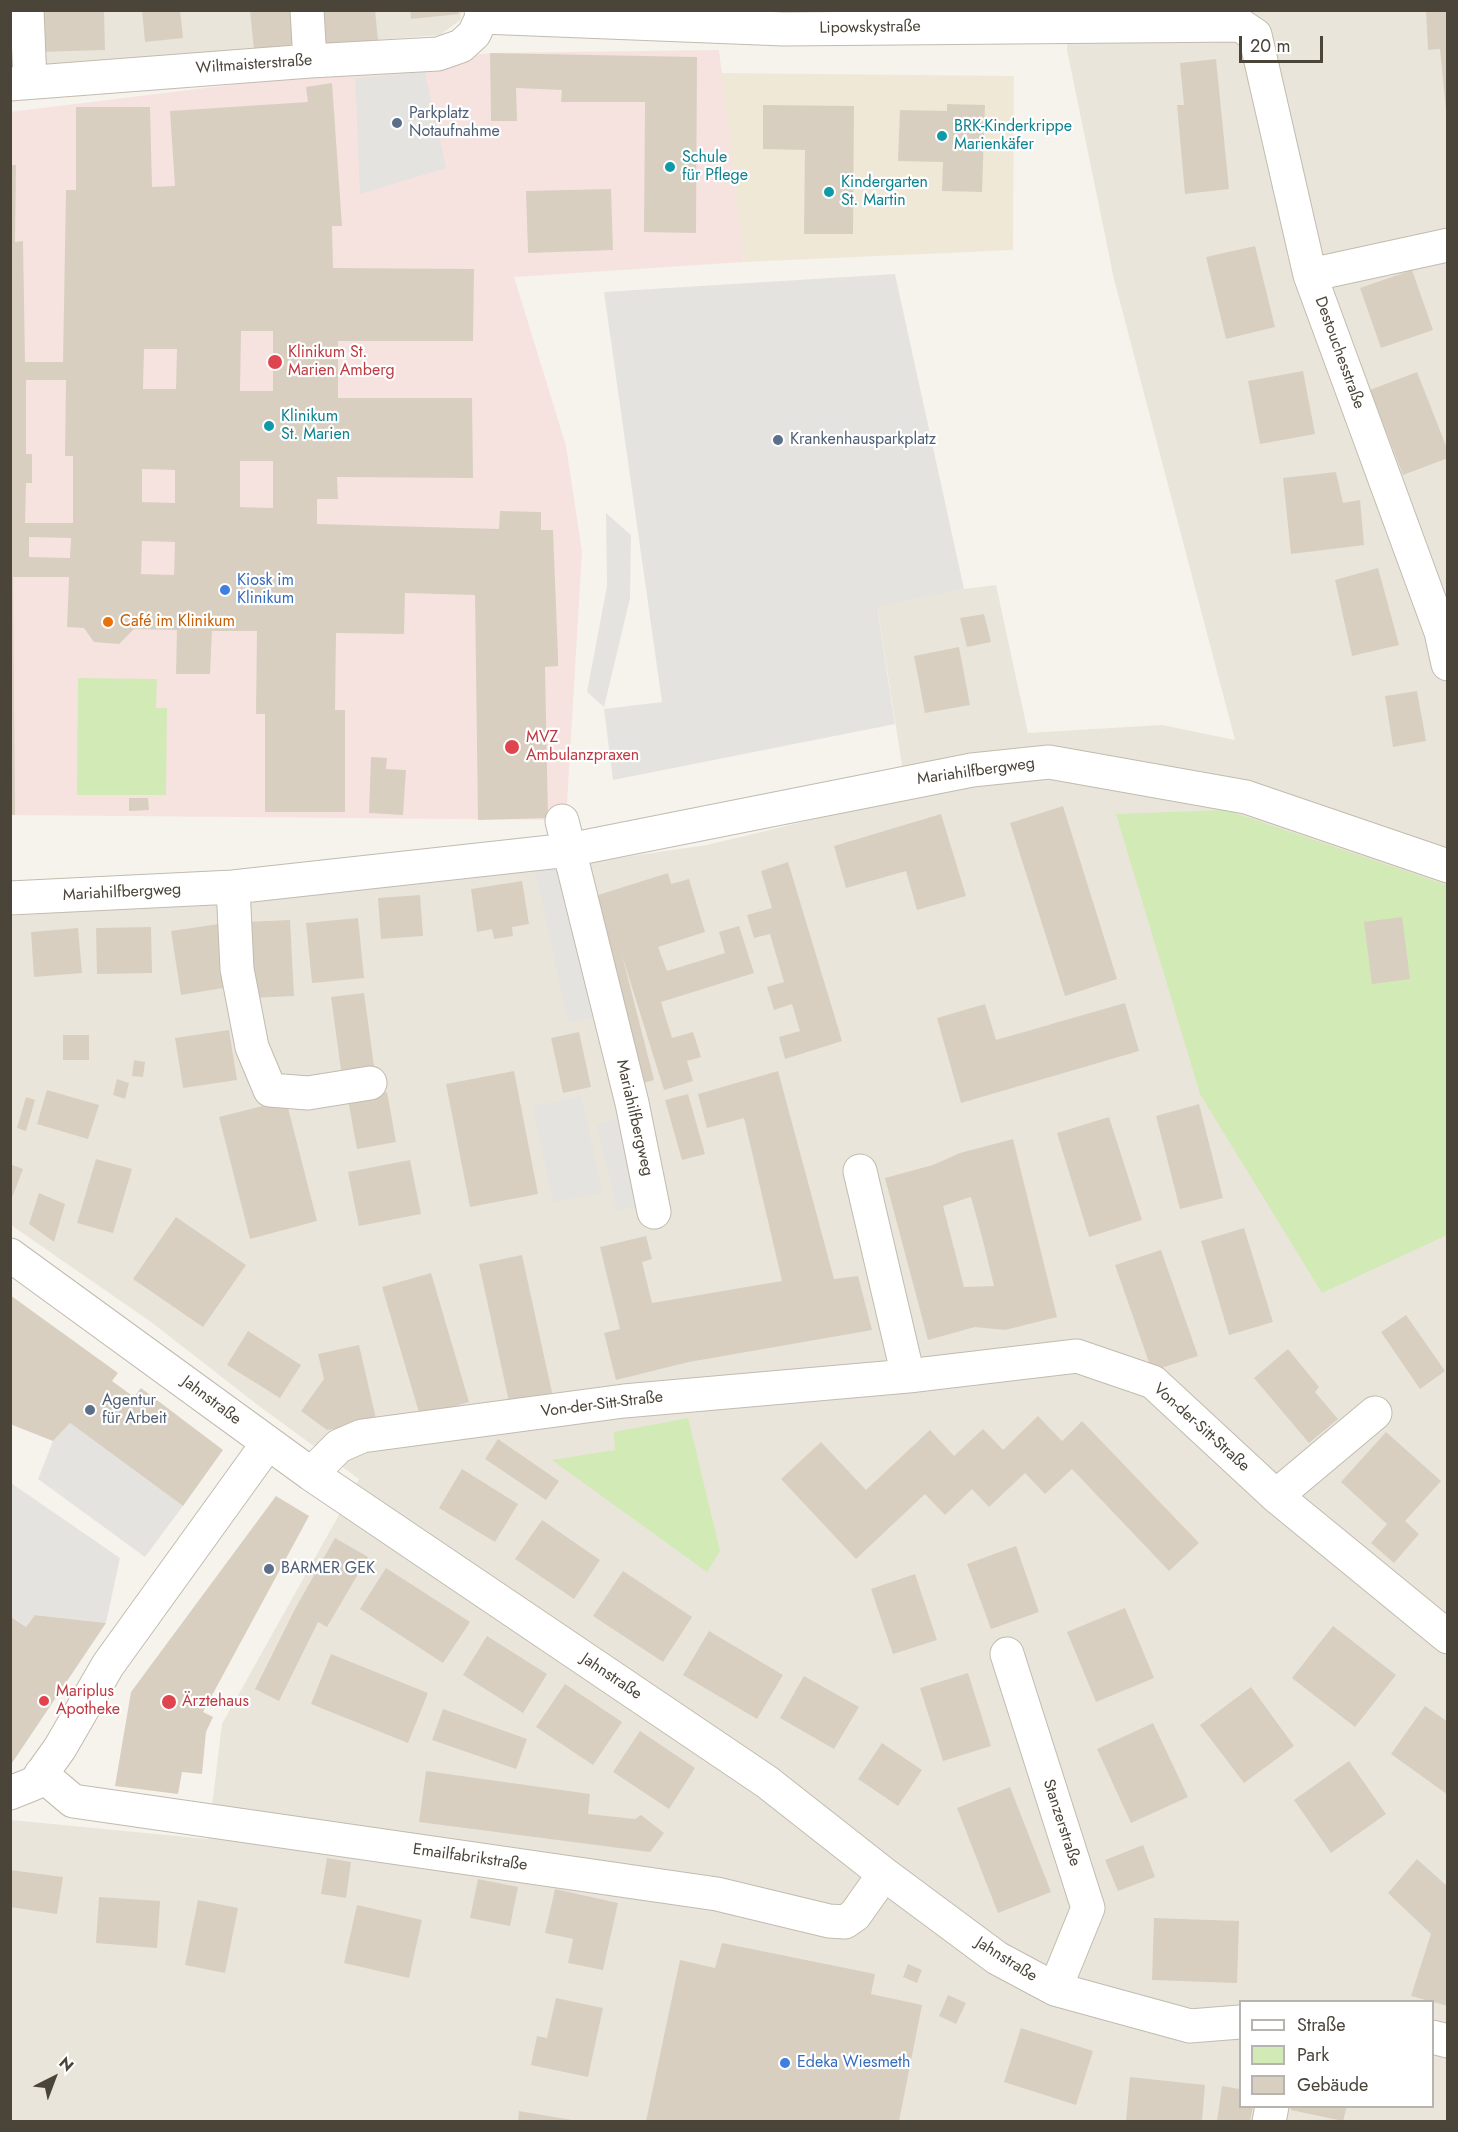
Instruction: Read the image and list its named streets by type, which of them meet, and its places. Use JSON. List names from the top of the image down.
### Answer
{
  "streets": {
    "street": [
      "Lipowskystraße",
      "Wiltmaisterstraße",
      "Destouchesstraße",
      "Mariahilfbergweg",
      "Jahnstraße",
      "Von-der-Sitt-Straße",
      "Stanzerstraße",
      "Emailfabrikstraße"
    ]
  },
  "crossings": [
    ["Lipowskystraße", "Wiltmaisterstraße"],
    ["Lipowskystraße", "Destouchesstraße"],
    ["Jahnstraße", "Von-der-Sitt-Straße"],
    ["Jahnstraße", "Stanzerstraße"],
    ["Jahnstraße", "Emailfabrikstraße"]
  ],
  "places": [
    "Parkplatz Notaufnahme",
    "BRK-Kinderkrippe Marienkäfer",
    "Schule für Pflege",
    "Kindergarten St. Martin",
    "Klinikum St. Marien Amberg",
    "Klinikum St. Marien",
    "Krankenhausparkplatz",
    "Kiosk im Klinikum",
    "Café im Klinikum",
    "MVZ Ambulanzpraxen",
    "Agentur für Arbeit",
    "BARMER GEK",
    "Mariplus Apotheke",
    "Ärztehaus",
    "Edeka Wiesmeth"
  ],
  "legend": ["Straße", "Park", "Gebäude"],
  "scale_bar": "20 m",
  "north": "top right"
}
